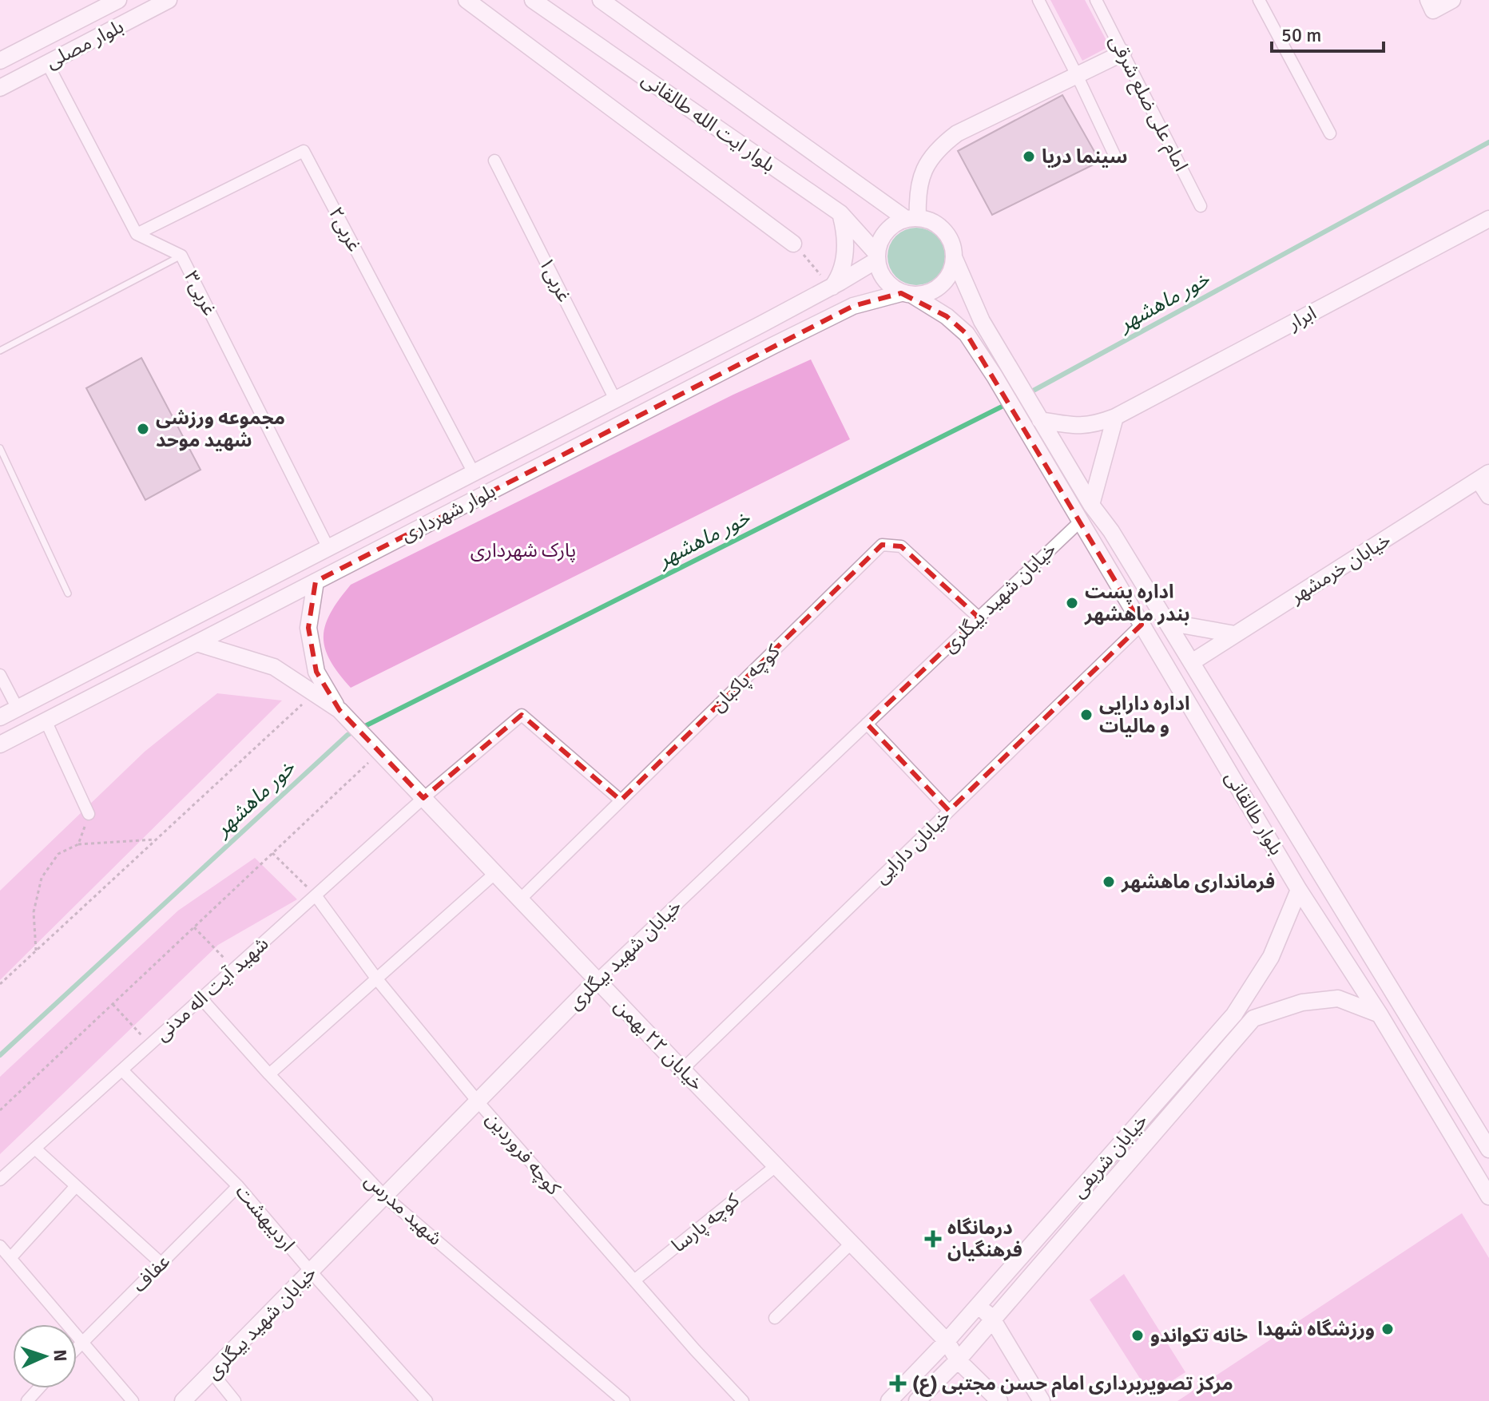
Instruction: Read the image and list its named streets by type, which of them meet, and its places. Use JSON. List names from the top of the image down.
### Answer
{
  "streets": {
    "main road": [
      "بلوار مصلی",
      "بلوار ایت الله طالقانی",
      "ابرار",
      "بلوار شهرداری",
      "خیابان خرمشهر",
      "خیابان شهید بیگلری",
      "بلوار طالقانی",
      "خیابان ۲۲ بهمن",
      "خیابان شریفی"
    ],
    "street": [
      "امام علی ضلع شرقی",
      "۲غربی",
      "۱غربی",
      "۳غربی",
      "کوچه پاکبان",
      "خیابان دارایی",
      "شهید آیت اله مدنی",
      "کوچه فروردین",
      "شهید مدرس",
      "اردیبهشت",
      "کوچه پارسا",
      "عفاف"
    ]
  },
  "crossings": [
    ["بلوار ایت الله طالقانی", "بلوار شهرداری"],
    ["۲غربی", "۳غربی"],
    ["۲غربی", "بلوار شهرداری"],
    ["۱غربی", "بلوار شهرداری"],
    ["۳غربی", "بلوار شهرداری"],
    ["ابرار", "بلوار طالقانی"],
    ["خیابان خرمشهر", "بلوار طالقانی"],
    ["خیابان شهید بیگلری", "کوچه پاکبان"],
    ["خیابان شهید بیگلری", "بلوار طالقانی"],
    ["خیابان شهید بیگلری", "خیابان ۲۲ بهمن"],
    ["خیابان شهید بیگلری", "کوچه فروردین"],
    ["خیابان شهید بیگلری", "شهید مدرس"],
    ["خیابان شهید بیگلری", "اردیبهشت"],
    ["کوچه پاکبان", "شهید آیت اله مدنی"],
    ["کوچه پاکبان", "خیابان ۲۲ بهمن"],
    ["بلوار طالقانی", "خیابان دارایی"],
    ["بلوار طالقانی", "خیابان شریفی"],
    ["خیابان دارایی", "خیابان ۲۲ بهمن"],
    ["شهید آیت اله مدنی", "خیابان ۲۲ بهمن"],
    ["شهید آیت اله مدنی", "کوچه فروردین"],
    ["شهید آیت اله مدنی", "شهید مدرس"],
    ["شهید آیت اله مدنی", "اردیبهشت"],
    ["خیابان ۲۲ بهمن", "خیابان شریفی"],
    ["خیابان ۲۲ بهمن", "کوچه پارسا"],
    ["کوچه فروردین", "کوچه پارسا"],
    ["اردیبهشت", "عفاف"]
  ],
  "water": ["خور ماهشهر"],
  "parks": ["پارک شهرداری"],
  "places": {
    "other": [
      "سینما دریا",
      "مجموعه ورزشی شهید موحد",
      "اداره پست بندر ماهشهر",
      "اداره دارایی و مالیات",
      "فرمانداری ماهشهر",
      "ورزشگاه شهدا",
      "خانه تکواندو"
    ],
    "health": ["درمانگاه فرهنگیان", "مرکز تصویربرداری امام حسن مجتبی (ع)"]
  },
  "scale_bar": "50 m",
  "north": "right"
}
